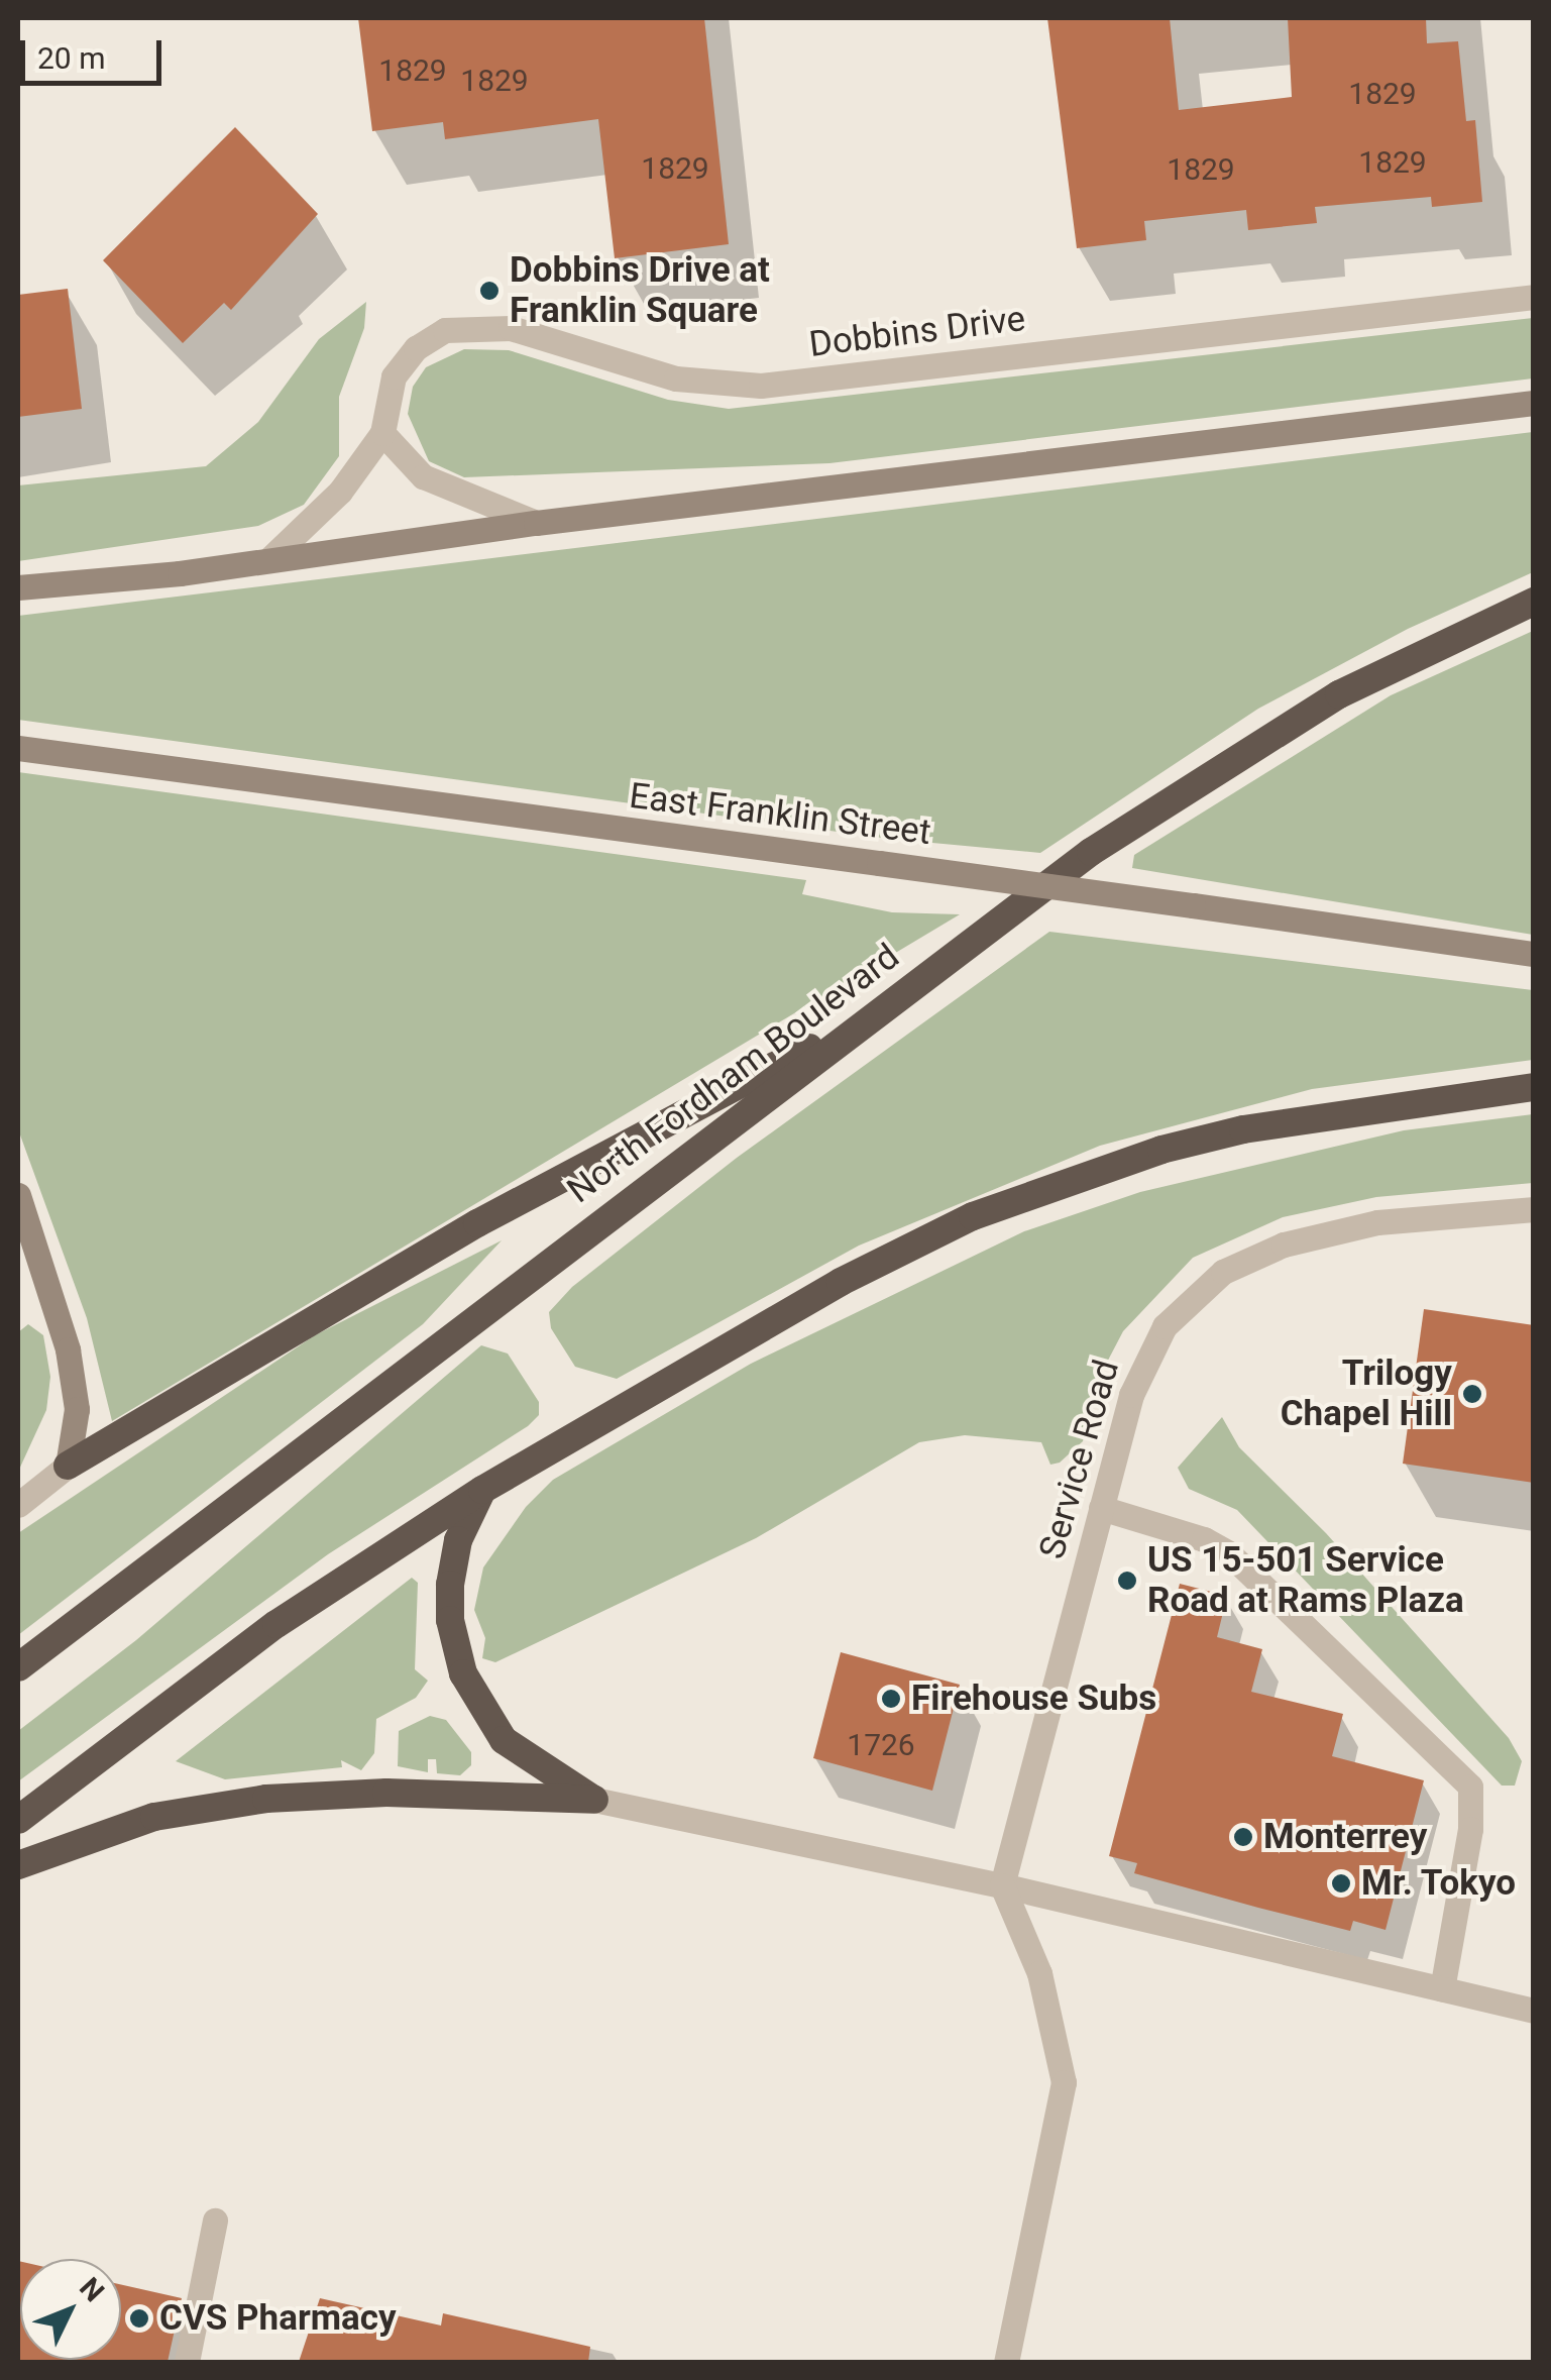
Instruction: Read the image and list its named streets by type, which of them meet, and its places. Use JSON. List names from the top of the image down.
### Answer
{
  "streets": {
    "highway": ["North Fordham Boulevard"],
    "main road": ["East Franklin Street"],
    "street": ["Dobbins Drive", "Service Road"]
  },
  "places": [
    "Dobbins Drive at Franklin Square",
    "Trilogy Chapel Hill",
    "US 15-501 Service Road at Rams Plaza",
    "Firehouse Subs",
    "Monterrey",
    "Mr. Tokyo",
    "CVS Pharmacy"
  ],
  "house_numbers": [
    "1829",
    "1829",
    "1829",
    "1829",
    "1829",
    "1829",
    "1726"
  ],
  "scale_bar": "20 m",
  "north": "top right"
}
